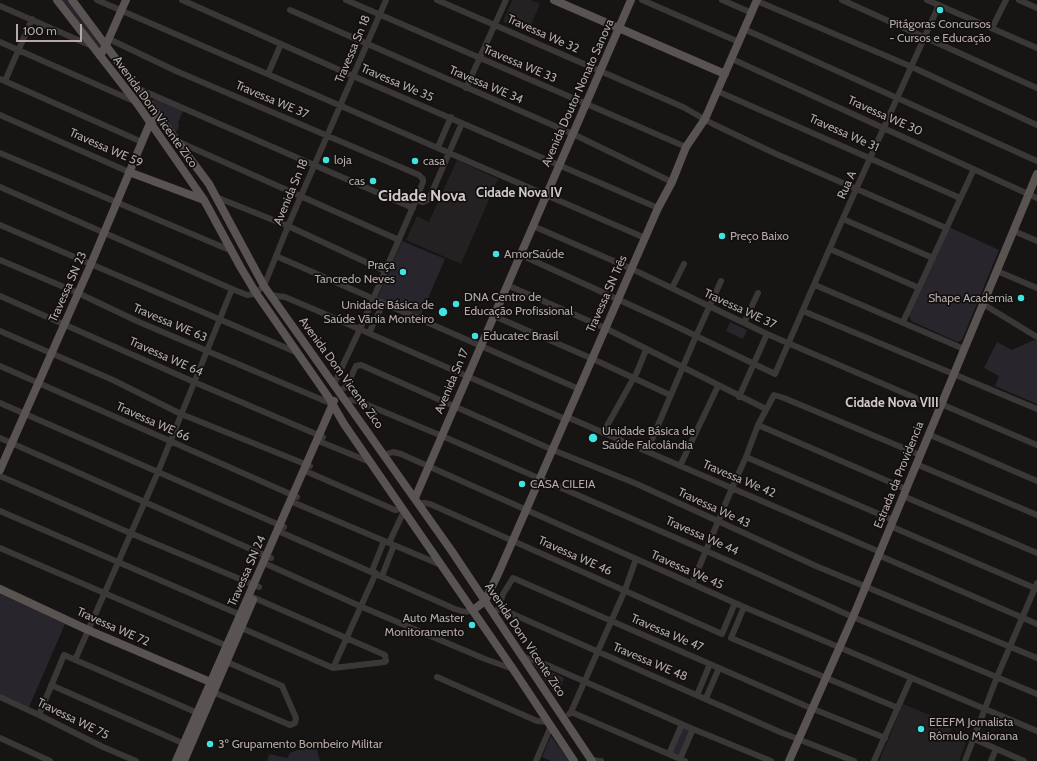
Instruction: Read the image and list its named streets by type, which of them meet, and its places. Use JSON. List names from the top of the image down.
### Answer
{
  "streets": {
    "main road": [
      "Avenida Doutor Nonato Sanova",
      "Avenida Dom Vicente Zico",
      "Travessa WE 59",
      "Travessa SN 23",
      "Travessa SN Três",
      "Avenida Sn 17",
      "Estrada da Providencia",
      "Travessa SN 24",
      "Travessa WE 72"
    ],
    "street": [
      "Travessa We 32",
      "Travessa Sn 18",
      "Travessa WE 33",
      "Travessa We 35",
      "Travessa WE 34",
      "Travessa WE 37",
      "Travessa WE 30",
      "Travessa We 31",
      "Rua A",
      "Avenida Sn 18",
      "Travessa WE 63",
      "Travessa WE 64",
      "Travessa WE 66",
      "Travessa We 42",
      "Travessa We 43",
      "Travessa We 44",
      "Travessa WE 46",
      "Travessa We 45",
      "Travessa We 47",
      "Travessa WE 48",
      "Travessa WE 75"
    ]
  },
  "crossings": [
    ["Travessa We 32", "Avenida Doutor Nonato Sanova"],
    ["Travessa We 32", "Travessa SN Três"],
    ["Travessa Sn 18", "Travessa WE 33"],
    ["Travessa Sn 18", "Travessa We 35"],
    ["Travessa Sn 18", "Travessa WE 34"],
    ["Travessa Sn 18", "Avenida Sn 18"],
    ["Travessa WE 33", "Avenida Doutor Nonato Sanova"],
    ["Travessa WE 33", "Travessa SN Três"],
    ["Travessa We 35", "Avenida Doutor Nonato Sanova"],
    ["Travessa WE 34", "Avenida Doutor Nonato Sanova"],
    ["Travessa WE 34", "Travessa SN Três"],
    ["Avenida Doutor Nonato Sanova", "Avenida Sn 17"],
    ["Travessa WE 37", "Avenida Dom Vicente Zico"],
    ["Travessa WE 37", "Rua A"],
    ["Travessa WE 37", "Avenida Sn 18"],
    ["Travessa WE 37", "Travessa SN Três"],
    ["Travessa WE 37", "Avenida Sn 17"],
    ["Travessa WE 37", "Estrada da Providencia"],
    ["Avenida Dom Vicente Zico", "Travessa WE 59"],
    ["Avenida Dom Vicente Zico", "Avenida Sn 18"],
    ["Avenida Dom Vicente Zico", "Travessa SN 23"],
    ["Avenida Dom Vicente Zico", "Travessa SN Três"],
    ["Avenida Dom Vicente Zico", "Travessa WE 63"],
    ["Avenida Dom Vicente Zico", "Travessa WE 64"],
    ["Avenida Dom Vicente Zico", "Travessa WE 46"],
    ["Avenida Dom Vicente Zico", "Travessa SN 24"],
    ["Avenida Dom Vicente Zico", "Travessa We 47"],
    ["Avenida Dom Vicente Zico", "Travessa WE 48"],
    ["Travessa WE 30", "Rua A"],
    ["Travessa WE 30", "Travessa SN Três"],
    ["Travessa WE 30", "Estrada da Providencia"],
    ["Travessa We 31", "Rua A"],
    ["Travessa We 31", "Travessa SN Três"],
    ["Travessa WE 59", "Travessa SN 23"],
    ["Travessa SN 23", "Travessa WE 63"],
    ["Travessa SN 23", "Travessa WE 64"],
    ["Travessa SN 23", "Travessa WE 66"],
    ["Travessa SN Três", "Travessa We 42"],
    ["Travessa SN Três", "Travessa We 43"],
    ["Travessa SN Três", "Travessa We 44"],
    ["Travessa SN Três", "Travessa WE 46"],
    ["Travessa SN Três", "Travessa We 45"],
    ["Travessa WE 63", "Travessa SN 24"],
    ["Travessa WE 64", "Travessa SN 24"],
    ["Travessa WE 66", "Travessa SN 24"],
    ["Estrada da Providencia", "Travessa We 42"],
    ["Estrada da Providencia", "Travessa We 43"],
    ["Estrada da Providencia", "Travessa We 44"],
    ["Estrada da Providencia", "Travessa We 45"],
    ["Estrada da Providencia", "Travessa We 47"],
    ["Estrada da Providencia", "Travessa WE 48"],
    ["Travessa WE 46", "Travessa We 45"],
    ["Travessa SN 24", "Travessa WE 72"],
    ["Travessa We 47", "Travessa WE 48"]
  ],
  "districts": ["Cidade Nova IV", "Cidade Nova", "Cidade Nova VIII"],
  "places": [
    "Pitágoras Concursos - Cursos e Educação",
    "loja",
    "casa",
    "cas",
    "Preço Baixo",
    "AmorSaúde",
    "Praça Tancredo Neves",
    "Shape Academia",
    "DNA Centro de Educação Profissional",
    "Unidade Básica de Saúde Vãnia Monteiro",
    "Educatec Brasil",
    "Unidade Básica de Saúde Falcolândia",
    "CASA CILEIA",
    "Auto Master Monitoramento",
    "EEEFM Jornalista Rômulo Maiorana",
    "3º Grupamento Bombeiro Militar"
  ],
  "scale_bar": "100 m"
}
